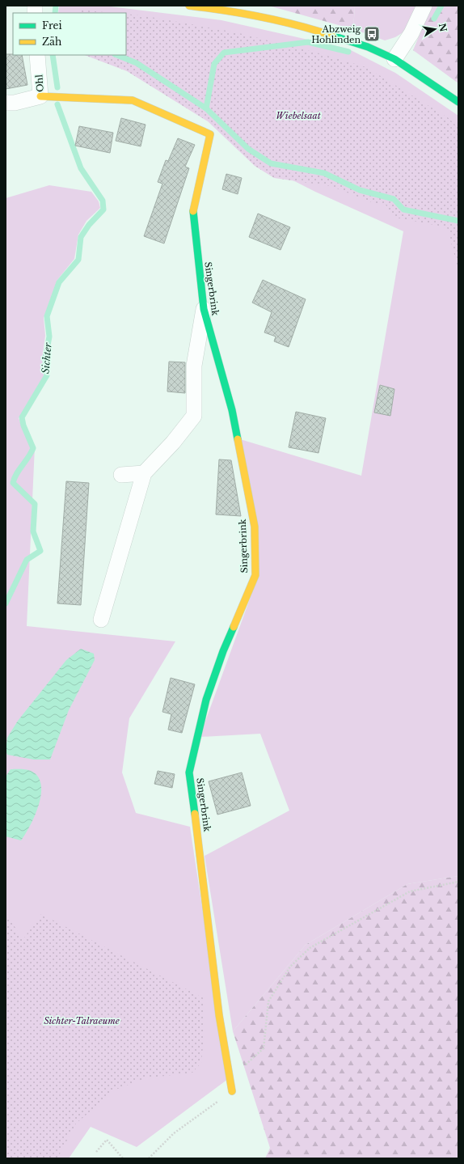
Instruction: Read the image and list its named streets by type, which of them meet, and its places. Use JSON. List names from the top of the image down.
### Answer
{
  "streets": {
    "street": ["Ohl", "Singerbrink"]
  },
  "crossings": [
    ["Ohl", "Singerbrink"]
  ],
  "water": ["Sichter"],
  "parks": ["Wiebelsaat", "Sichter-Talraeume"],
  "places": {
    "bus stop": ["Abzweig Hohlinden"]
  },
  "legend": ["Frei", "Zäh"],
  "north": "right"
}
